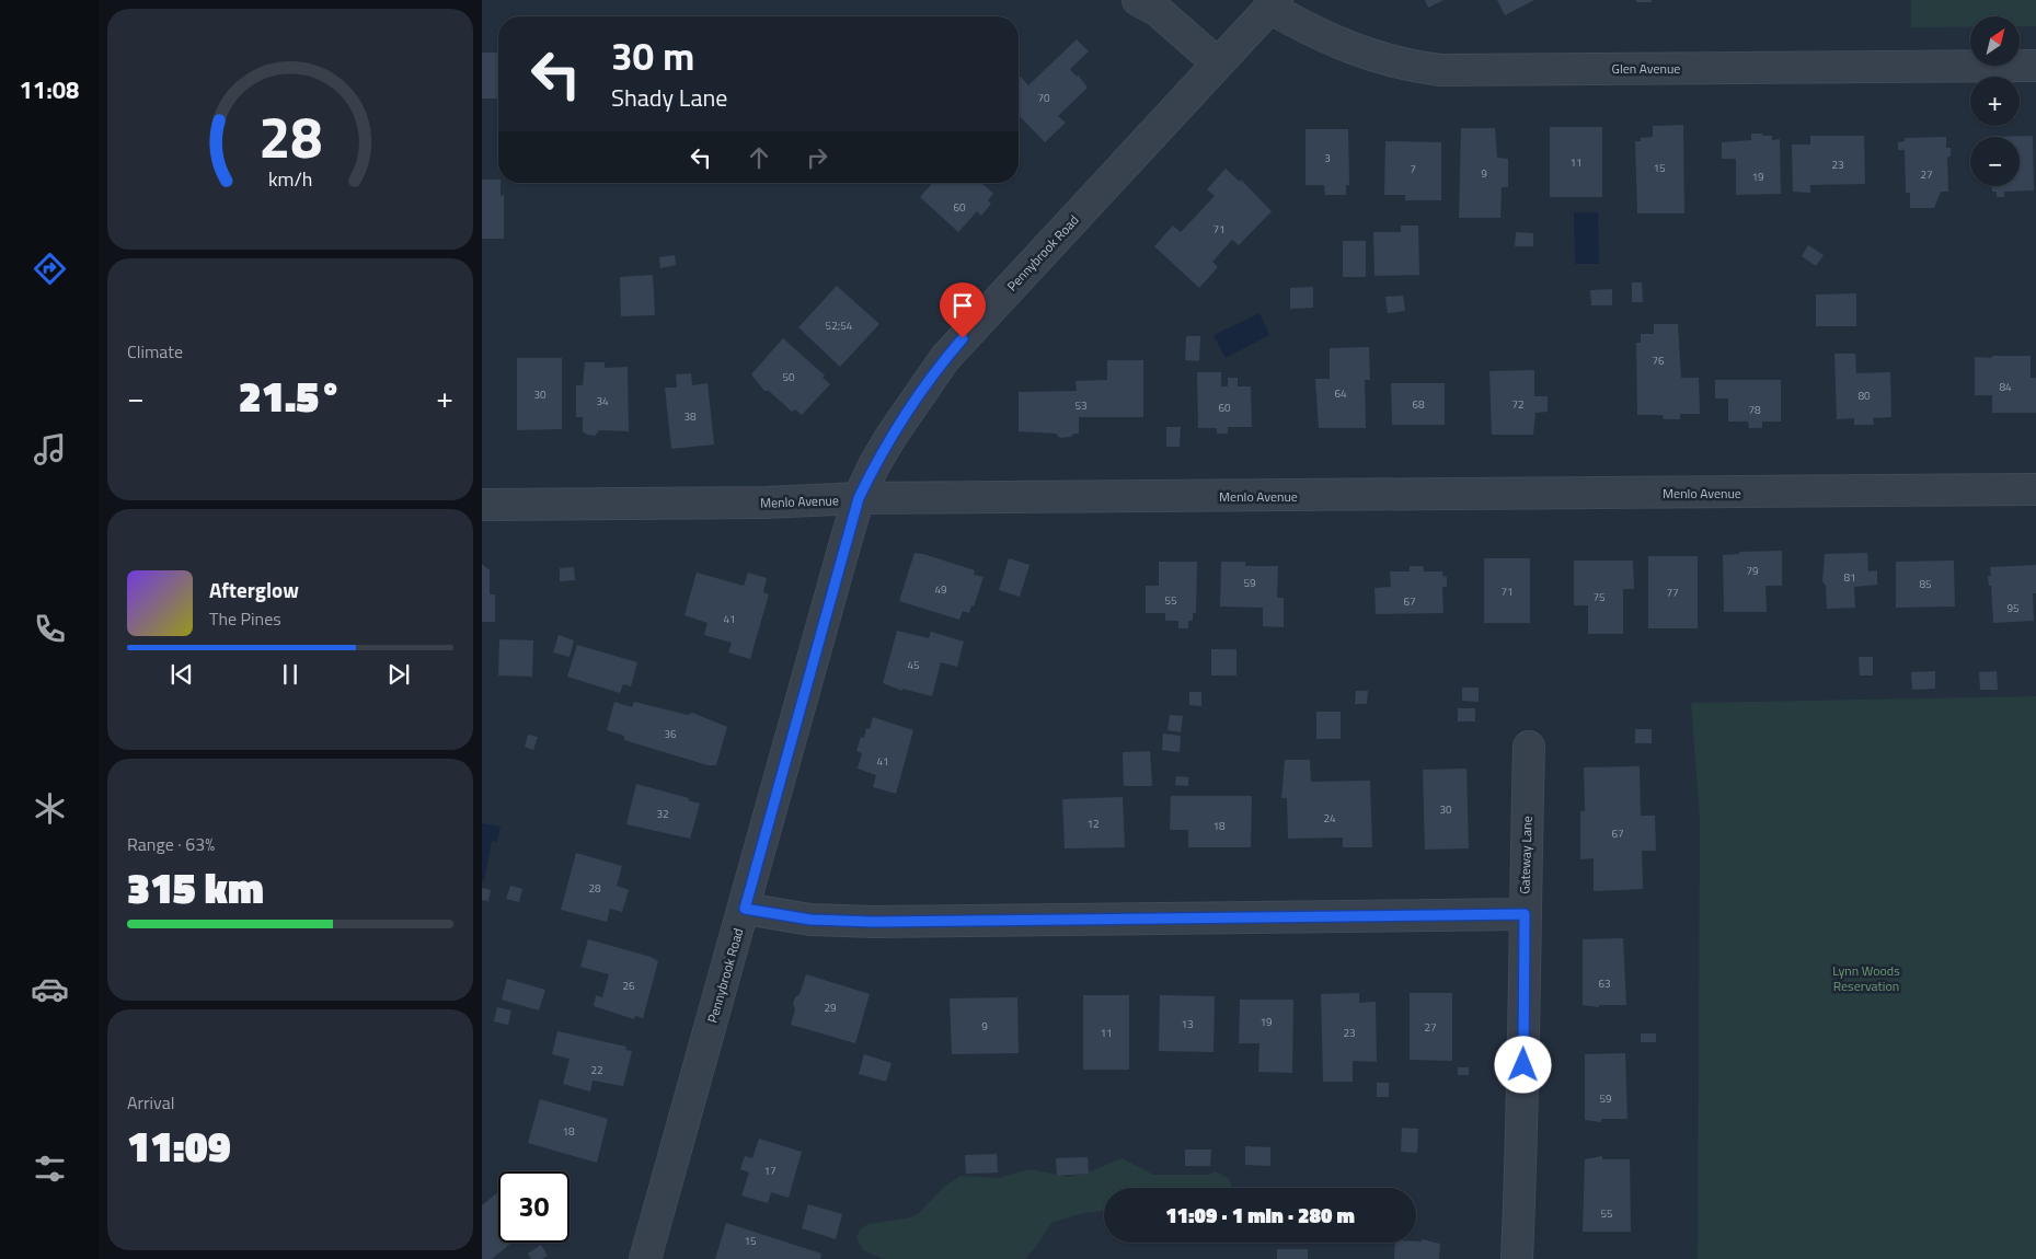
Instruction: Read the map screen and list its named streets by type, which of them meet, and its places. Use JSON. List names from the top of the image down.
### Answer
{
  "streets": {
    "street": [
      "Glen Avenue",
      "Pennybrook Road",
      "Menlo Avenue",
      "Gateway Lane"
    ]
  },
  "crossings": [
    ["Glen Avenue", "Pennybrook Road"],
    ["Pennybrook Road", "Menlo Avenue"]
  ],
  "parks": ["Lynn Woods Reservation"],
  "house_numbers": [
    "70",
    "3",
    "11",
    "23",
    "15",
    "7",
    "9",
    "27",
    "19",
    "60",
    "71",
    "52;54",
    "76",
    "50",
    "84",
    "64",
    "30",
    "80",
    "34",
    "68",
    "72",
    "53",
    "60",
    "78",
    "38",
    "79",
    "81",
    "59",
    "85",
    "49",
    "71",
    "77",
    "75",
    "55",
    "67",
    "95",
    "41",
    "45",
    "36",
    "41",
    "30",
    "32",
    "24",
    "12",
    "18",
    "67",
    "28",
    "63",
    "26",
    "29",
    "19",
    "13",
    "9",
    "27",
    "11",
    "23",
    "22",
    "59",
    "18",
    "17",
    "55",
    "15"
  ],
  "north": "top right",
  "page": {
    "tabs": "11:08",
    "map_buttons": ["+", "−"],
    "turn": ["30 m", "Shady Lane"],
    "tile": [
      "Climate",
      ["Range · 63%", "315 km"],
      ["Arrival", "11:09"]
    ],
    "heat": ["−", "21.5°", "+"],
    "song": ["Afterglow", "The Pines"],
    "limit": "30",
    "trip": "11:09 · 1 min · 280 m",
    "gauge": ["28", "km/h"]
  }
}
